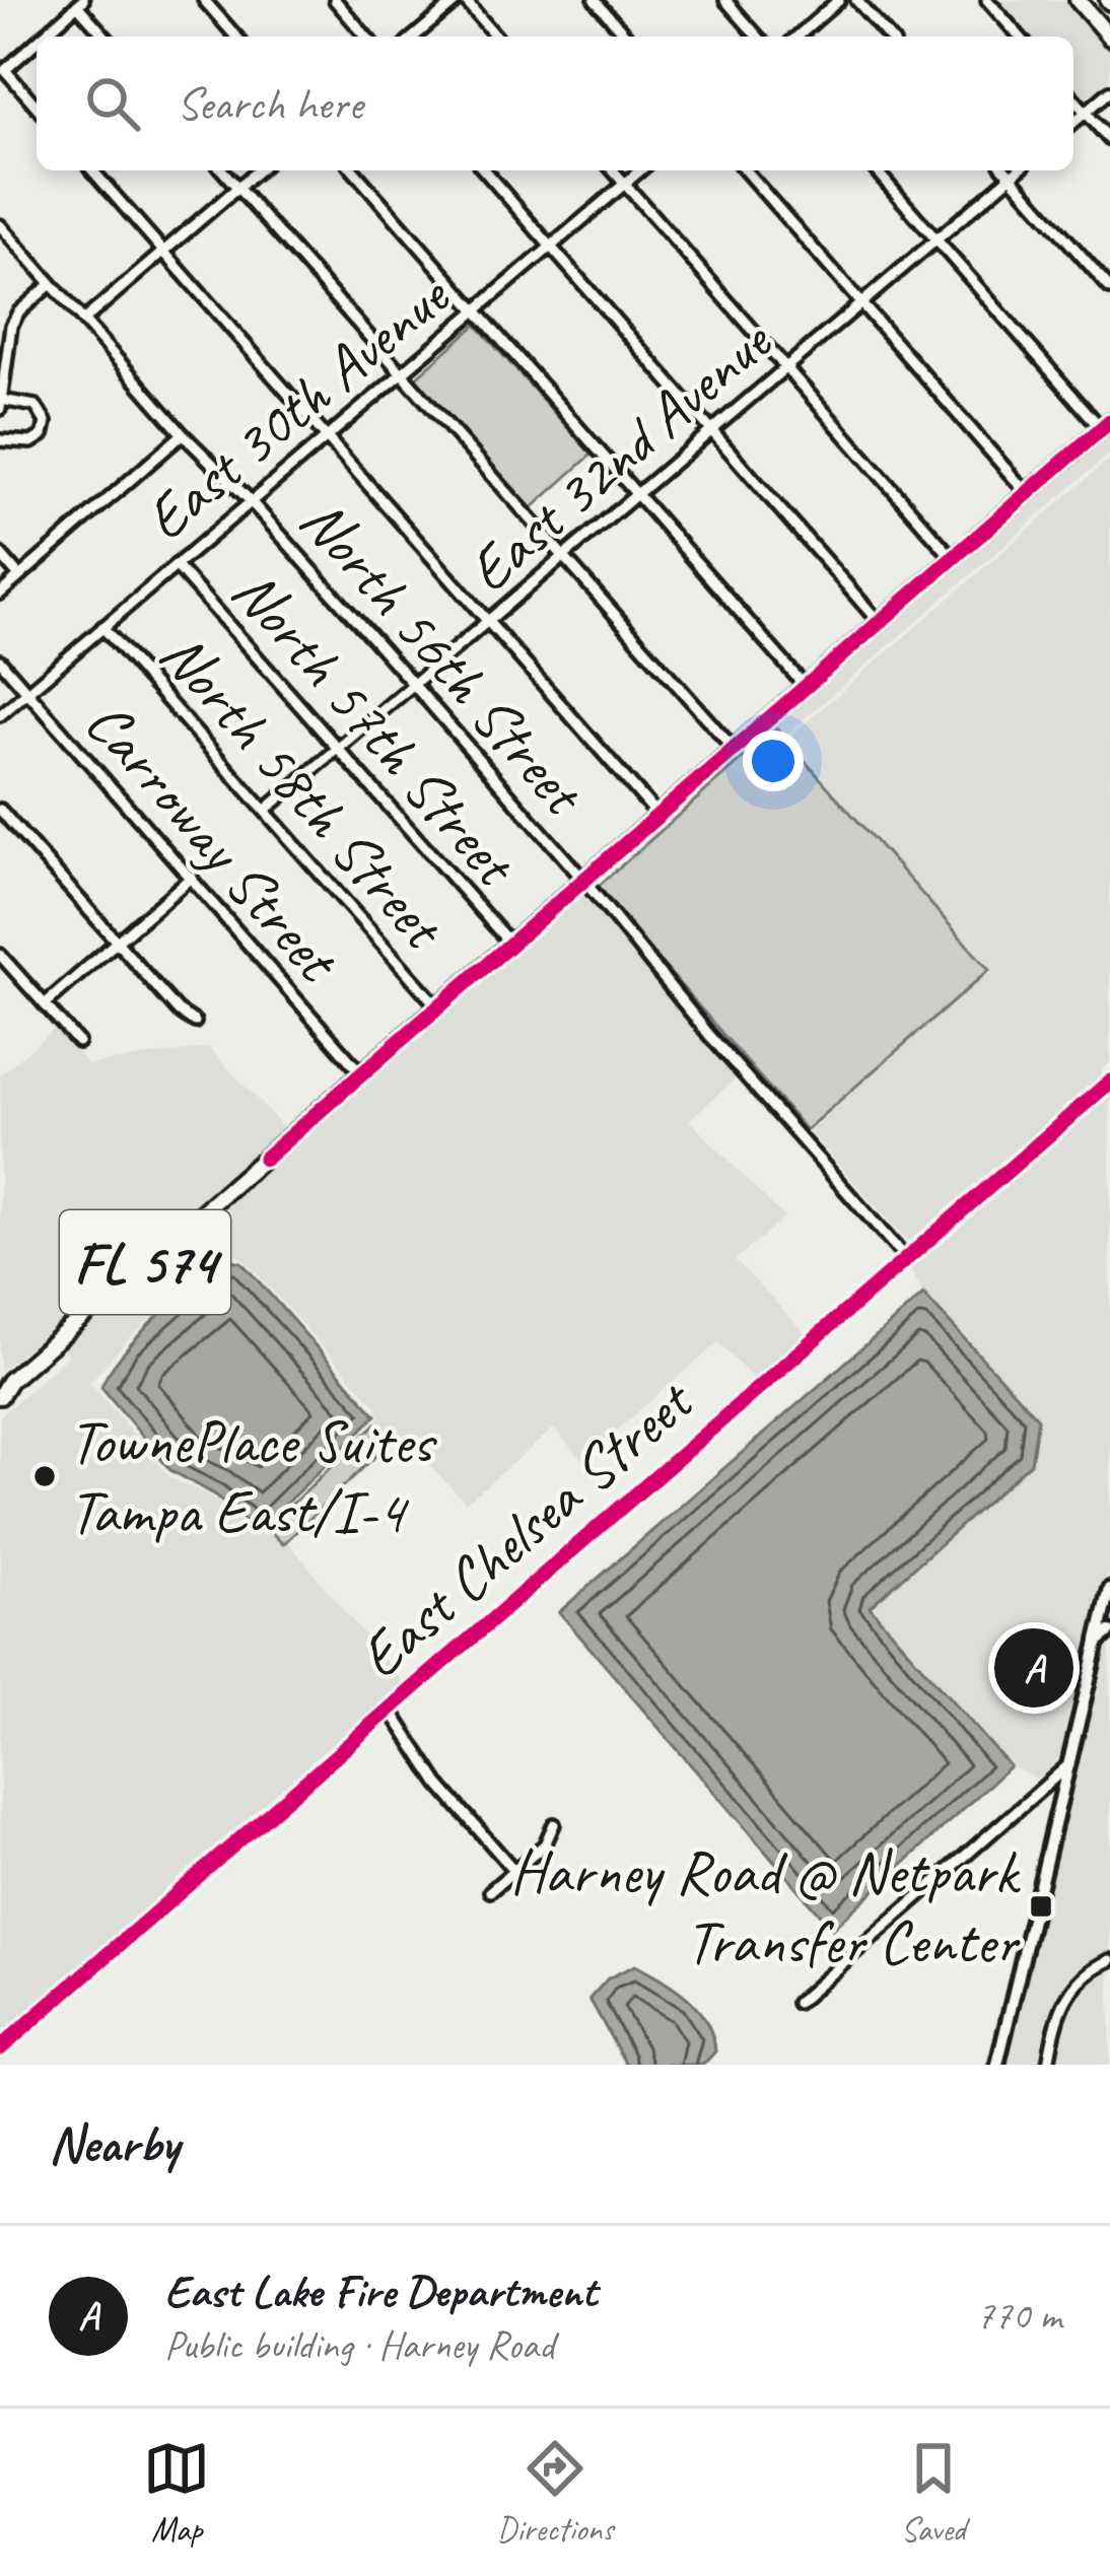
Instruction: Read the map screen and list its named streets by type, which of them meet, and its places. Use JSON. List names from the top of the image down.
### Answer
{
  "streets": {
    "main road": ["FL 574"],
    "street": [
      "East 30th Avenue",
      "East 32nd Avenue",
      "North 56th Street",
      "North 57th Street",
      "North 58th Street",
      "Carroway Street",
      "East Chelsea Street"
    ]
  },
  "crossings": [
    ["East 30th Avenue", "North 56th Street"],
    ["East 30th Avenue", "North 57th Street"],
    ["East 30th Avenue", "North 58th Street"],
    ["East 30th Avenue", "Carroway Street"],
    ["East 32nd Avenue", "North 56th Street"],
    ["East 32nd Avenue", "North 57th Street"],
    ["East 32nd Avenue", "North 58th Street"],
    ["North 56th Street", "FL 574"],
    ["North 56th Street", "East Chelsea Street"],
    ["North 57th Street", "FL 574"],
    ["North 58th Street", "FL 574"],
    ["Carroway Street", "FL 574"]
  ],
  "places": {
    "other": ["TownePlace Suites Tampa East/I-4"],
    "transit": ["Harney Road @ Netpark Transfer Center"]
  },
  "page": {
    "search": "Search here",
    "pins": "A",
    "heading": "Nearby",
    "list": [
      {
        "mark": "A",
        "name": "East Lake Fire Department",
        "note": "Public building · Harney Road",
        "value": "770 m"
      }
    ],
    "nav": ["Map", "Directions", "Saved"]
  }
}
